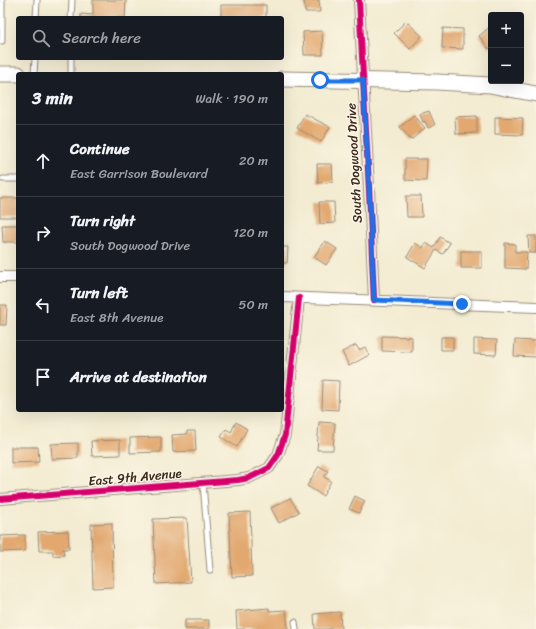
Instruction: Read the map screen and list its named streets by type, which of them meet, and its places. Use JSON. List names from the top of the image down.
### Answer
{
  "streets": {
    "street": ["South Dogwood Drive", "East 9th Avenue"]
  },
  "page": {
    "map_buttons": ["+", "−"],
    "search": "Search here",
    "heading": ["3 min", "Walk · 190 m"],
    "list": [
      ["Continue", "East Garrison Boulevard", "20 m"],
      ["Turn right", "South Dogwood Drive", "120 m"],
      ["Turn left", "East 8th Avenue", "50 m"],
      "Arrive at destination"
    ]
  }
}
